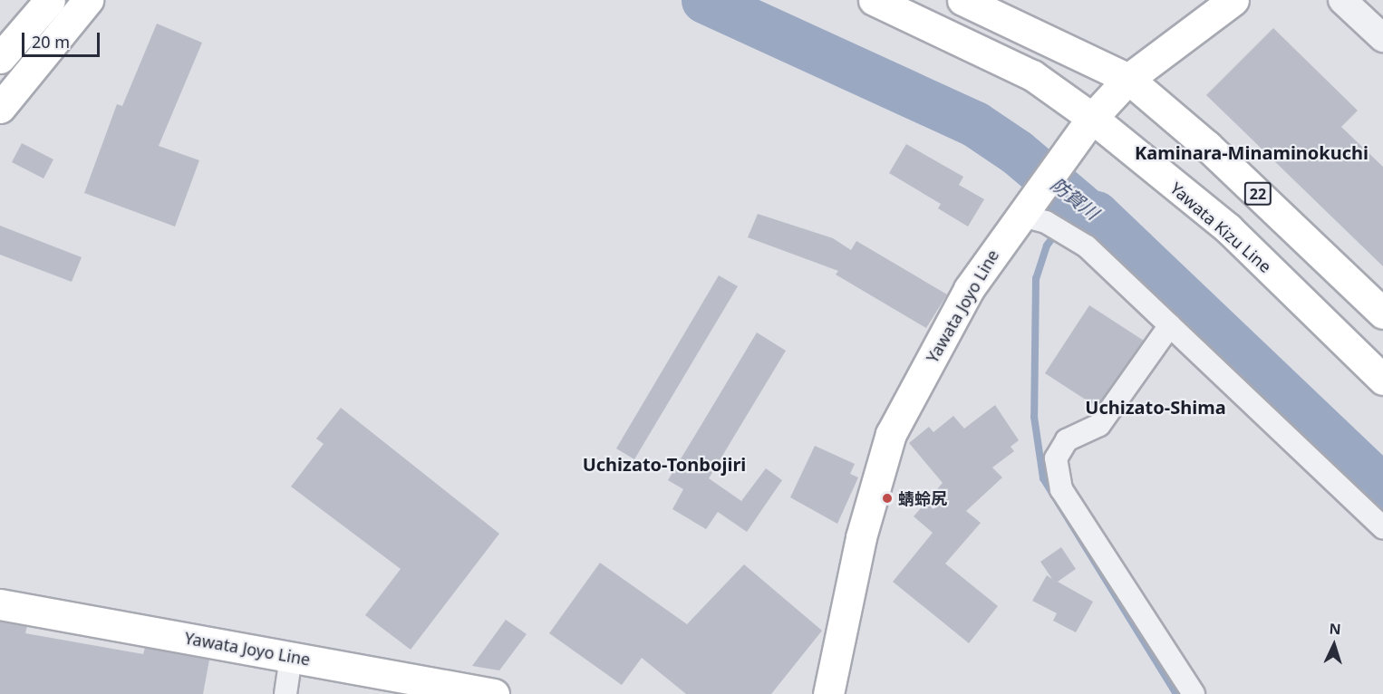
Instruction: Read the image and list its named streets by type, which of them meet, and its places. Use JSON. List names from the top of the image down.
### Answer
{
  "streets": {
    "main road": ["22", "Yawata Kizu Line", "Yawata Joyo Line"]
  },
  "crossings": [
    ["22", "Yawata Joyo Line"],
    ["Yawata Kizu Line", "Yawata Joyo Line"]
  ],
  "districts": ["Kaminara-Minaminokuchi", "Uchizato-Shima", "Uchizato-Tonbojiri"],
  "water": ["防賀川"],
  "places": ["蜻蛉尻"],
  "scale_bar": "20 m",
  "north": "top"
}
